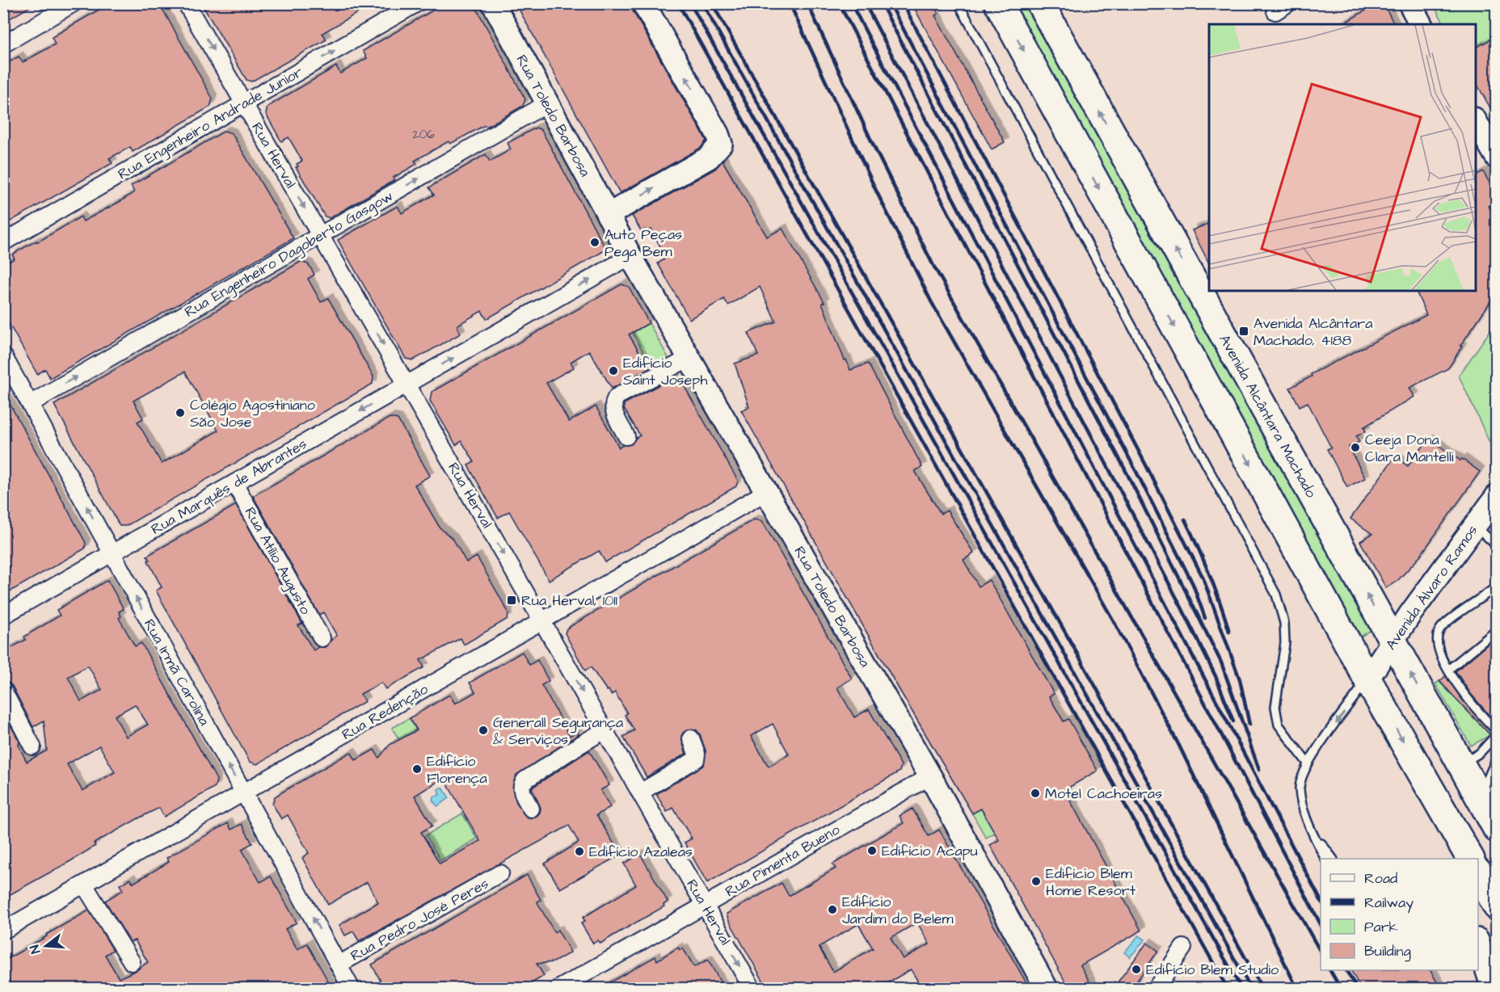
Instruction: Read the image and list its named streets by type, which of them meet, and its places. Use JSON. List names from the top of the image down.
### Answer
{
  "streets": {
    "highway": ["Avenida Alcântara Machado"],
    "street": [
      "Rua Toledo Barbosa",
      "Rua Engenheiro Andrade Junior",
      "Rua Herval",
      "Rua Engenheiro Dagoberto Gasgow",
      "Rua Marquês de Abrantes",
      "Rua Atílio Augusto",
      "Avenida Álvaro Ramos",
      "Rua Irmã Carolina",
      "Rua Redenção",
      "Rua Pimenta Bueno",
      "Rua Pedro José Peres"
    ]
  },
  "crossings": [
    ["Rua Toledo Barbosa", "Rua Engenheiro Dagoberto Gasgow"],
    ["Rua Toledo Barbosa", "Rua Marquês de Abrantes"],
    ["Rua Toledo Barbosa", "Rua Redenção"],
    ["Rua Toledo Barbosa", "Rua Pimenta Bueno"],
    ["Rua Engenheiro Andrade Junior", "Rua Herval"],
    ["Rua Herval", "Rua Engenheiro Dagoberto Gasgow"],
    ["Rua Herval", "Rua Marquês de Abrantes"],
    ["Rua Herval", "Rua Redenção"],
    ["Rua Herval", "Rua Pimenta Bueno"],
    ["Rua Engenheiro Dagoberto Gasgow", "Rua Irmã Carolina"],
    ["Avenida Alcântara Machado", "Avenida Álvaro Ramos"],
    ["Rua Marquês de Abrantes", "Rua Atílio Augusto"],
    ["Rua Marquês de Abrantes", "Rua Irmã Carolina"],
    ["Rua Irmã Carolina", "Rua Redenção"],
    ["Rua Irmã Carolina", "Rua Pedro José Peres"]
  ],
  "one_way": [
    "Rua Engenheiro Andrade Junior",
    "Rua Herval",
    "Rua Engenheiro Dagoberto Gasgow",
    "Rua Irmã Carolina"
  ],
  "places": {
    "other": [
      "Auto Peças Pega Bem",
      "Edifício Saint Joseph",
      "Colégio Agostiniano São Jose",
      "Ceeja Dona Clara Mantelli",
      "Generall Segurança & Serviços",
      "Edifício Florença",
      "Motel Cachoeiras",
      "Edifício Acapu",
      "Edifício Azaleas",
      "Edifício Blem Home Resort",
      "Edifício Jardim do Belem",
      "Edifício Blem Studio"
    ],
    "transit": ["Avenida Alcântara Machado, 4188", "Rua Herval, 1011"]
  },
  "house_numbers": ["206"],
  "legend": [
    "Road",
    "Railway",
    "Park",
    "Building"
  ],
  "north": "left"
}
